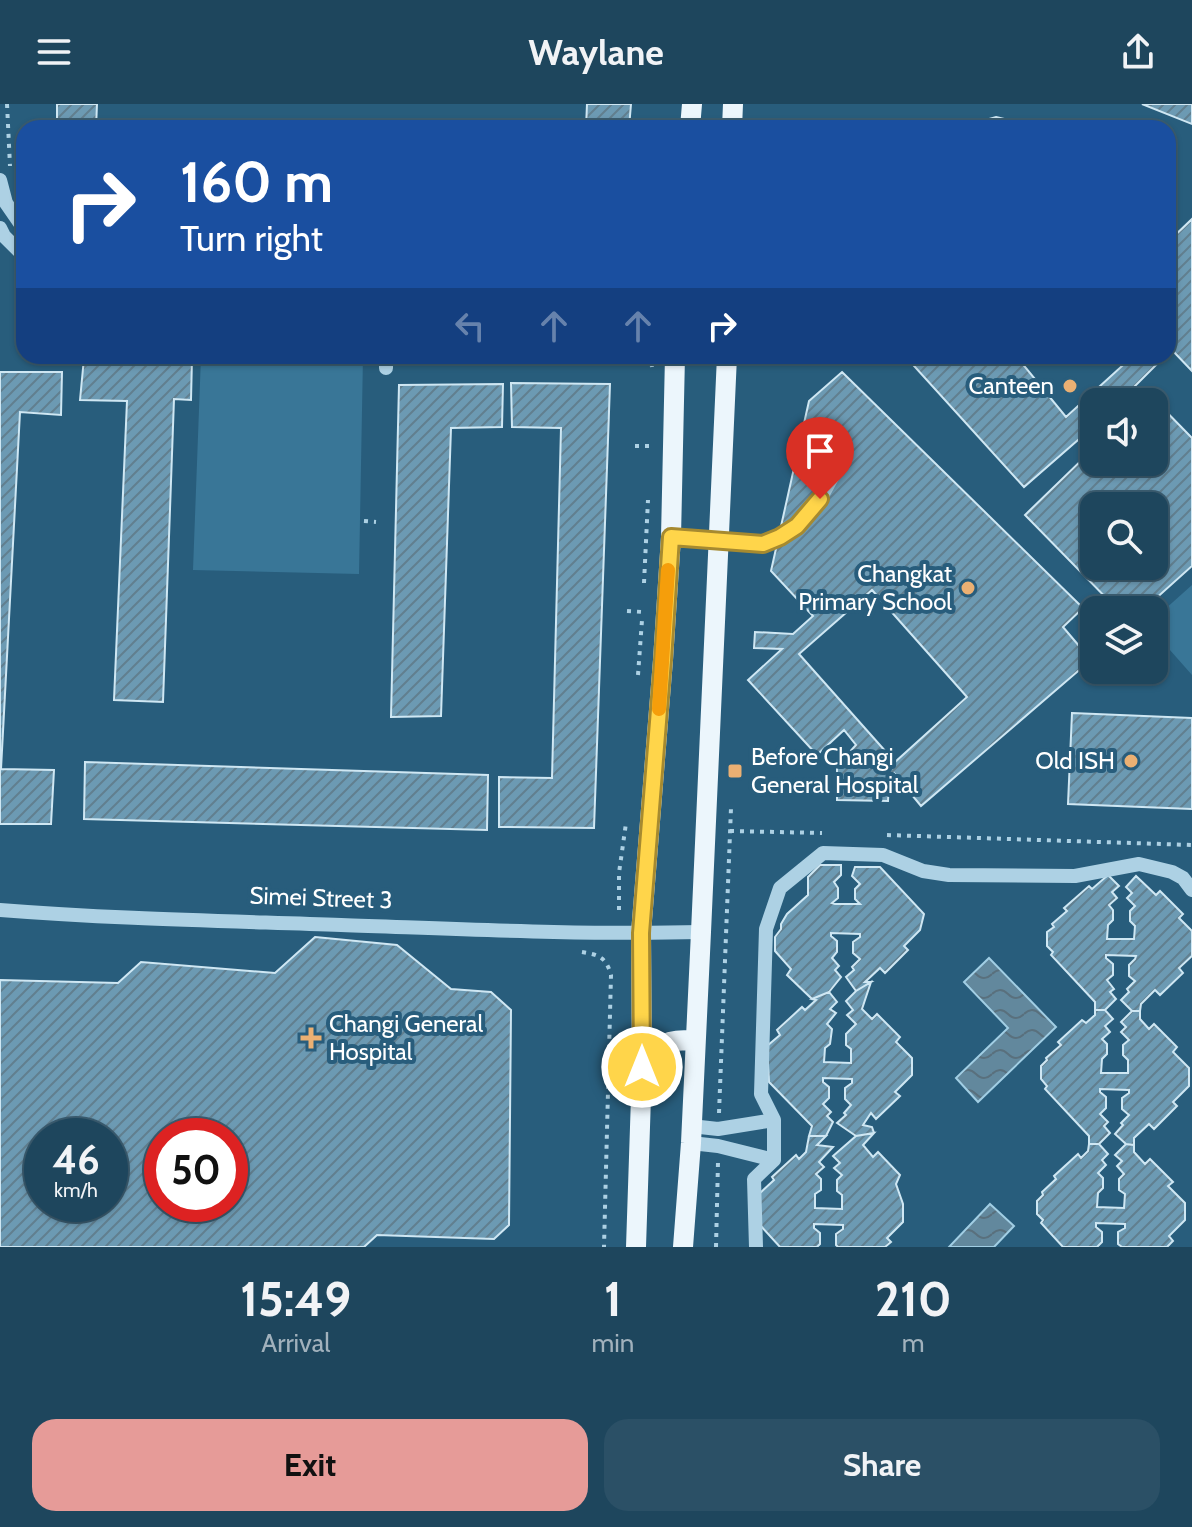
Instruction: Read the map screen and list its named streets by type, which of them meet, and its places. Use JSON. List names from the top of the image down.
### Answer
{
  "streets": {
    "street": ["Simei Street 3"]
  },
  "places": {
    "other": ["Canteen", "Changkat Primary School", "Old ISH"],
    "transit": ["Before Changi General Hospital"],
    "health": ["Changi General Hospital"]
  },
  "page": {
    "header": "Waylane",
    "turn": ["160 m", "Turn right"],
    "speed": "46 km/h",
    "limit": "50",
    "eta": [
      "15:49",
      "Arrival",
      "1",
      "min",
      "210",
      "m"
    ],
    "buttons": ["Exit", "Share"]
  }
}
